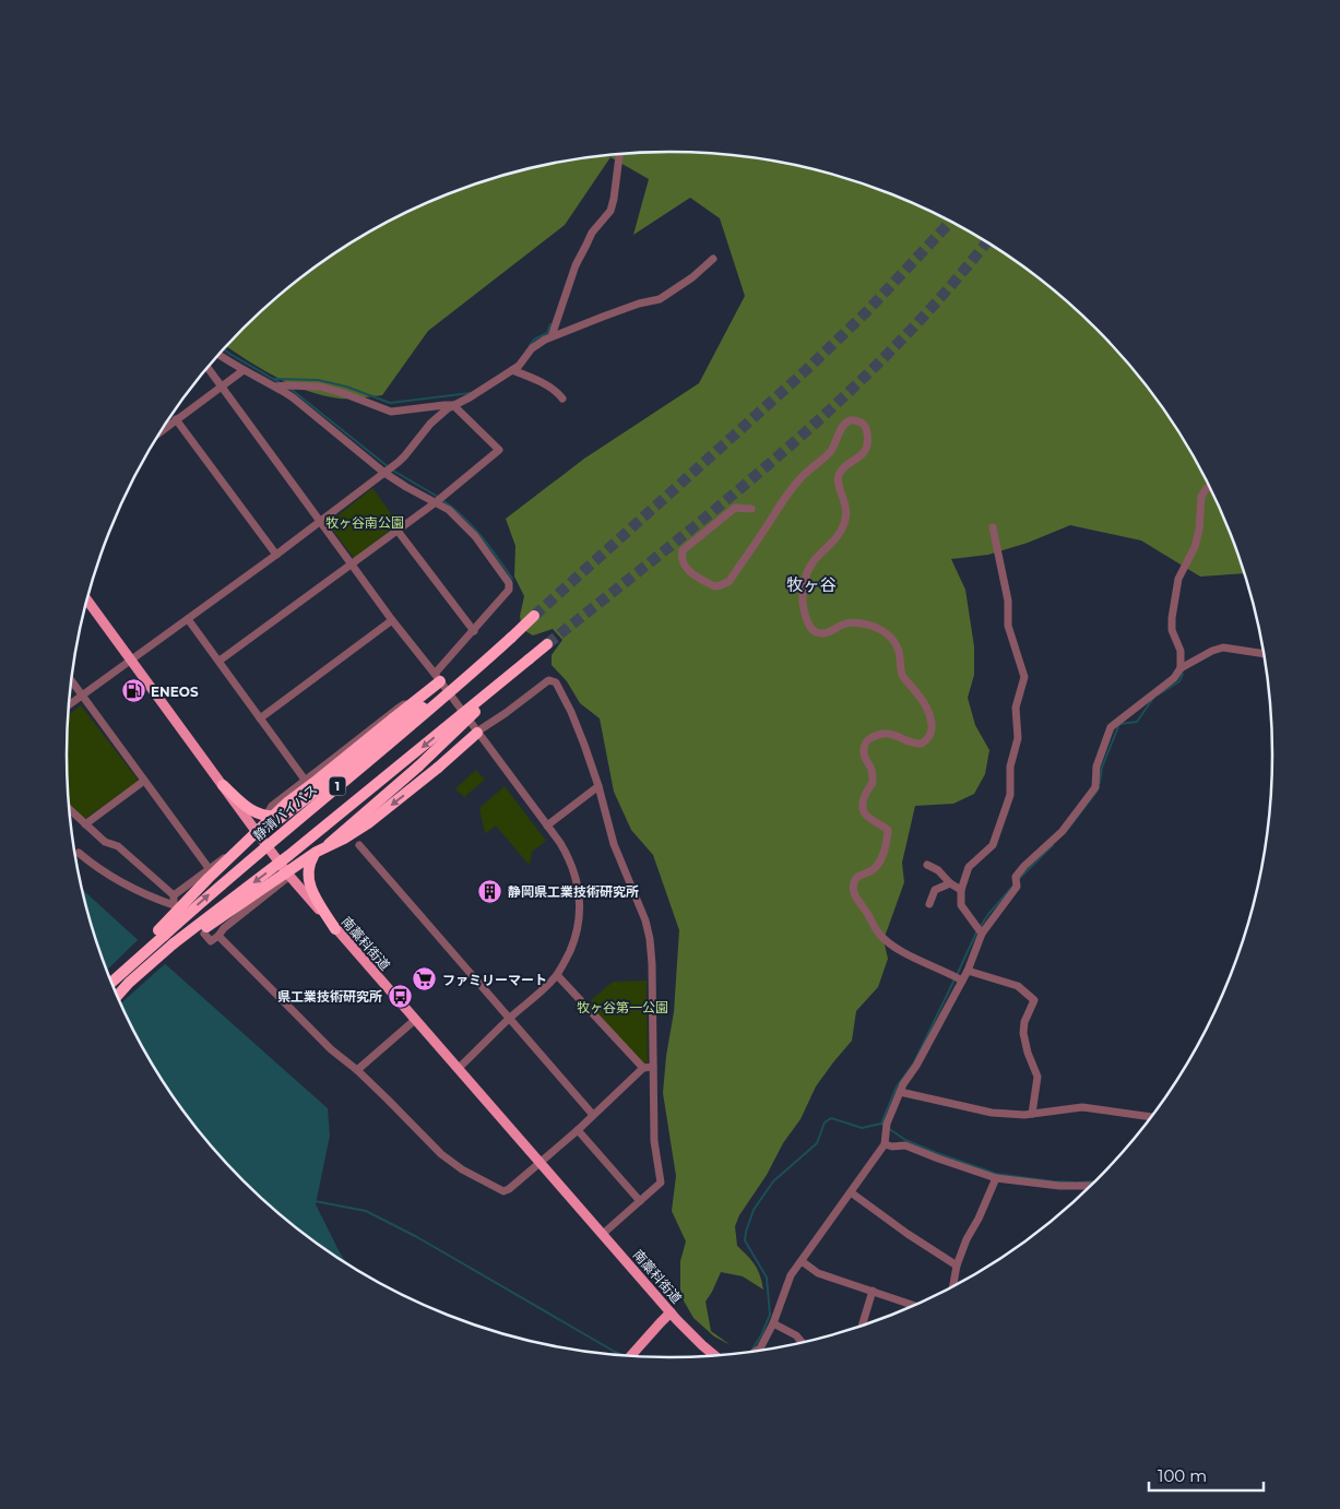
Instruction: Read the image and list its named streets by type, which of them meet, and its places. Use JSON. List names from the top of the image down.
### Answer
{
  "streets": {
    "highway": ["1", "静清バイパス"],
    "main road": ["南藁科街道"]
  },
  "crossings": [
    ["1", "静清バイパス"],
    ["1", "南藁科街道"]
  ],
  "districts": ["牧ヶ谷"],
  "parks": ["牧ヶ谷南公園", "牧ヶ谷第一公園"],
  "places": {
    "fuel station": ["ENEOS"],
    "building": ["静岡県工業技術研究所"],
    "supermarket": ["ファミリーマート"],
    "bus stop": ["県工業技術研究所"]
  },
  "scale_bar": "100 m"
}
